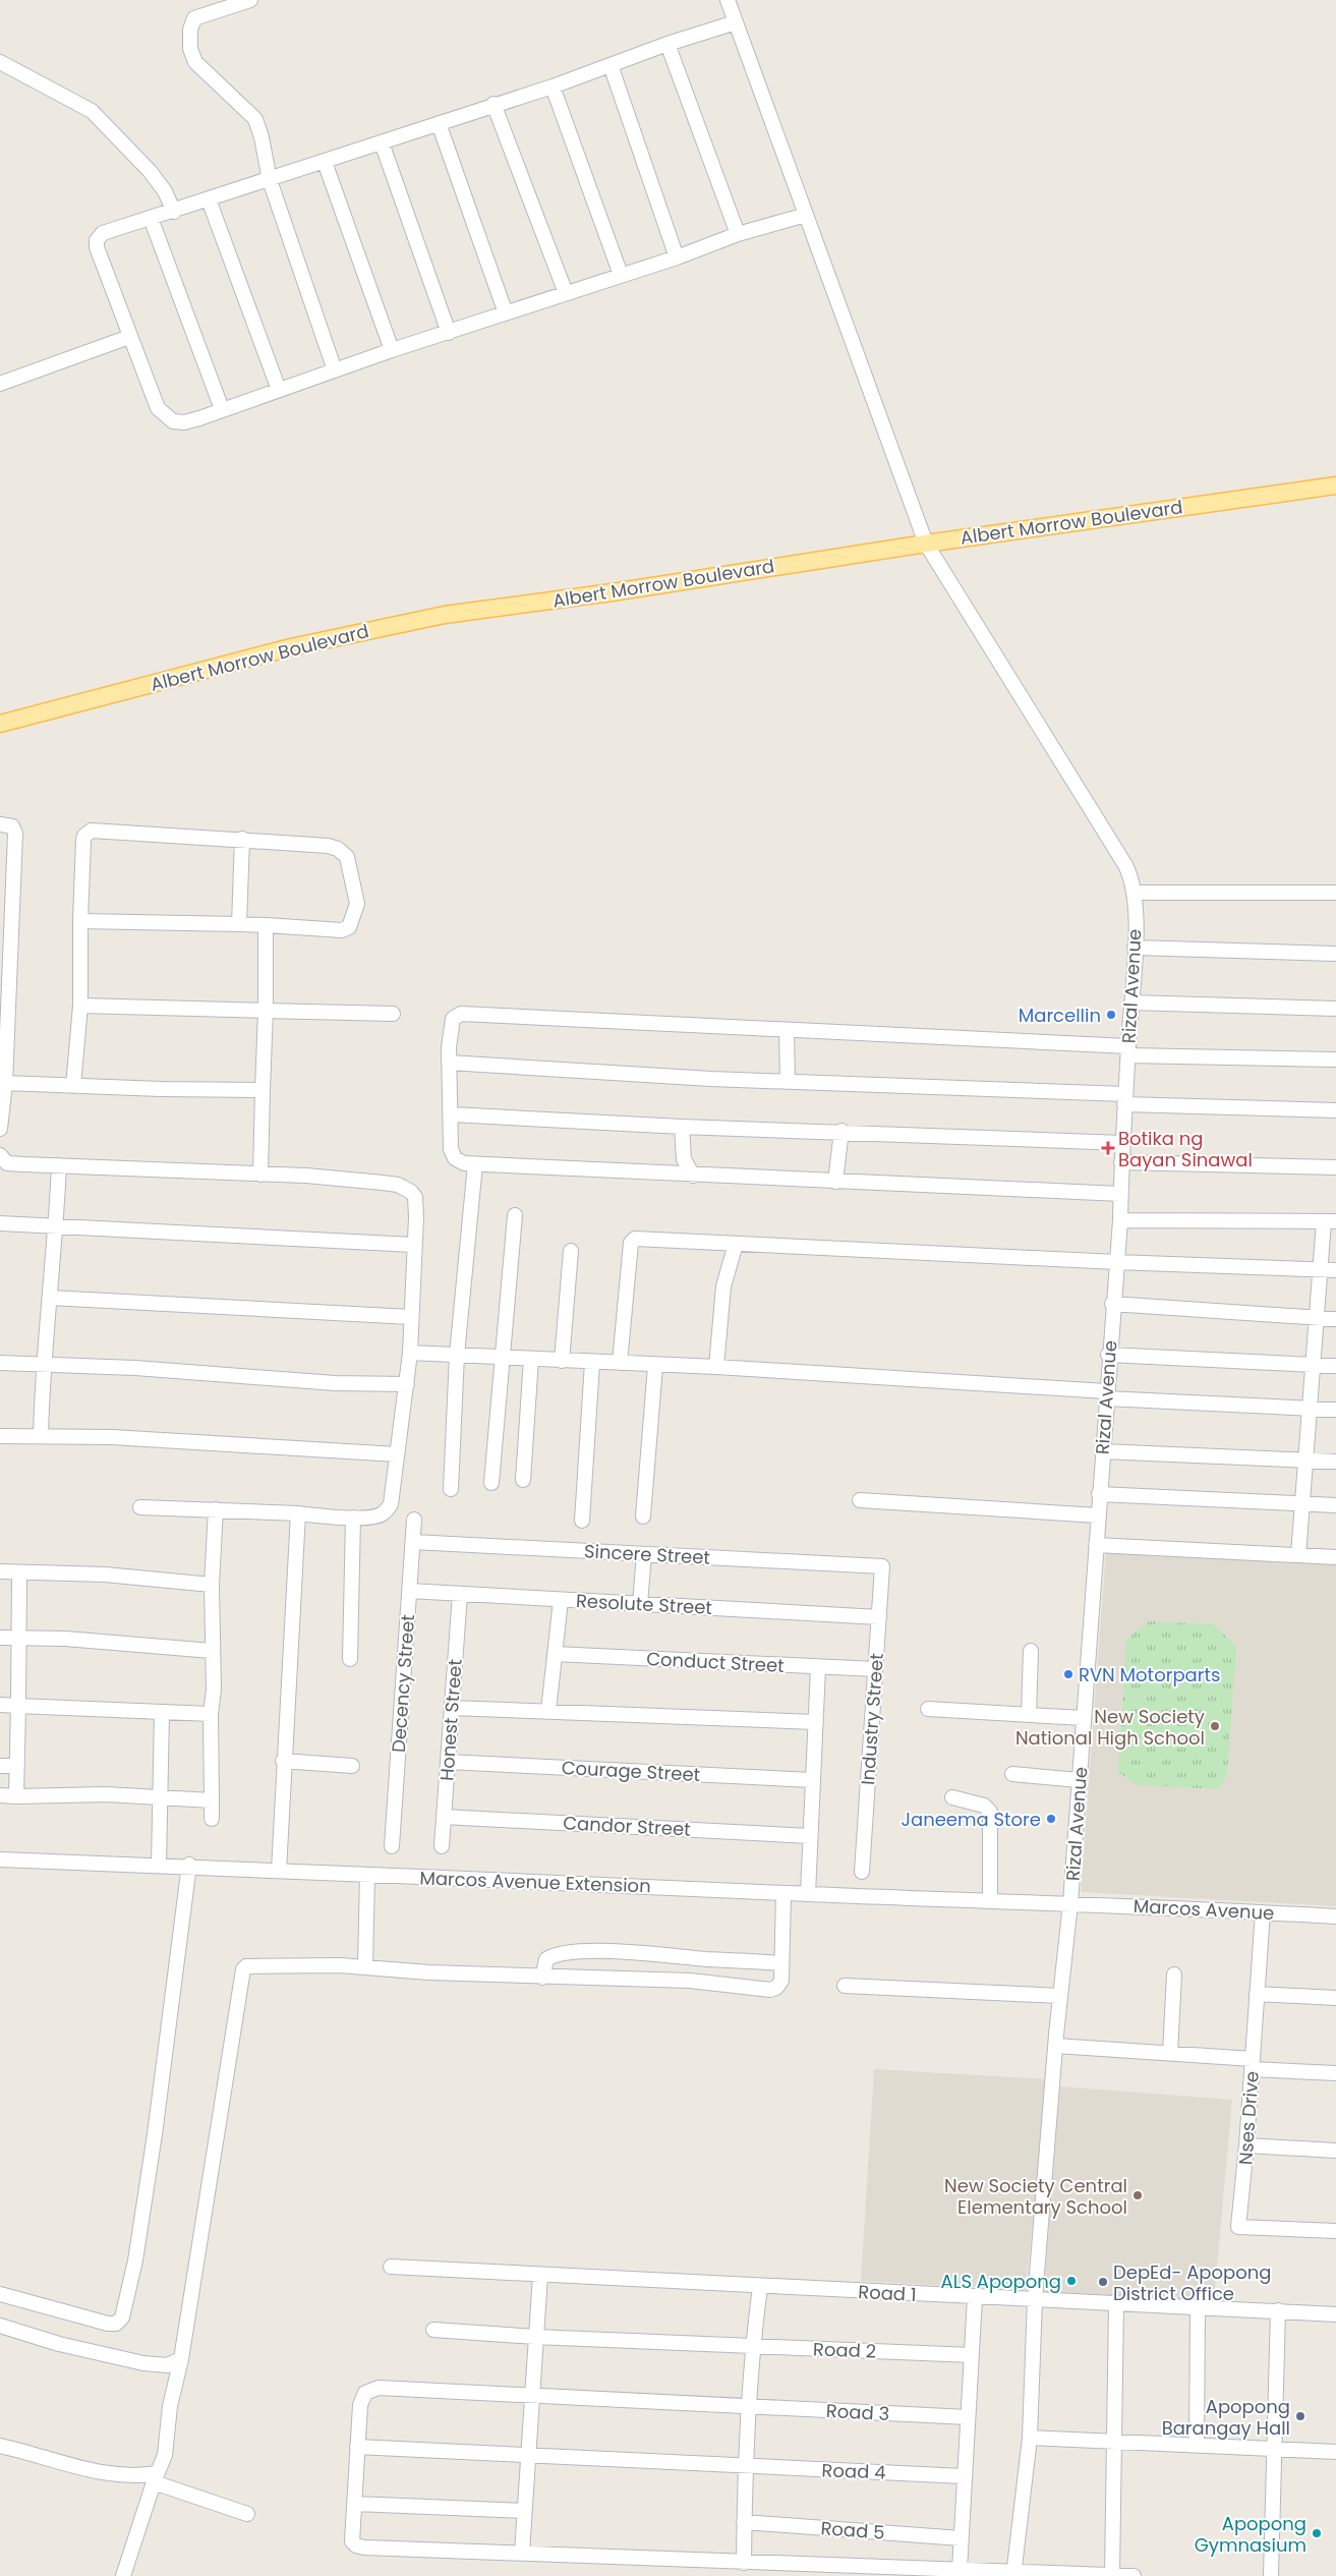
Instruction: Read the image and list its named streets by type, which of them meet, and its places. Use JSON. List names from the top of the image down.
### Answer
{
  "streets": {
    "main road": ["Albert Morrow Boulevard"],
    "street": [
      "Rizal Avenue",
      "Sincere Street",
      "Resolute Street",
      "Conduct Street",
      "Decency Street",
      "Industry Street",
      "Honest Street",
      "Courage Street",
      "Candor Street",
      "Marcos Avenue Extension",
      "Marcos Avenue",
      "Nses Drive",
      "Road 1",
      "Road 2",
      "Road 3",
      "Road 4",
      "Road 5"
    ]
  },
  "crossings": [
    ["Albert Morrow Boulevard", "Rizal Avenue"],
    ["Rizal Avenue", "Marcos Avenue Extension"],
    ["Rizal Avenue", "Marcos Avenue"],
    ["Rizal Avenue", "Road 1"],
    ["Sincere Street", "Decency Street"],
    ["Sincere Street", "Industry Street"],
    ["Resolute Street", "Decency Street"],
    ["Resolute Street", "Industry Street"],
    ["Resolute Street", "Honest Street"],
    ["Conduct Street", "Industry Street"],
    ["Honest Street", "Courage Street"],
    ["Honest Street", "Candor Street"],
    ["Marcos Avenue Extension", "Marcos Avenue"],
    ["Marcos Avenue", "Nses Drive"],
    ["Road 3", "Road 4"]
  ],
  "places": {
    "other": [
      "Marcellin",
      "RVN Motorparts",
      "New Society National High School",
      "Janeema Store",
      "New Society Central Elementary School",
      "ALS Apopong",
      "DepEd- Apopong District Office",
      "Apopong Barangay Hall",
      "Apopong Gymnasium"
    ],
    "health": ["Botika ng Bayan Sinawal"]
  }
}
